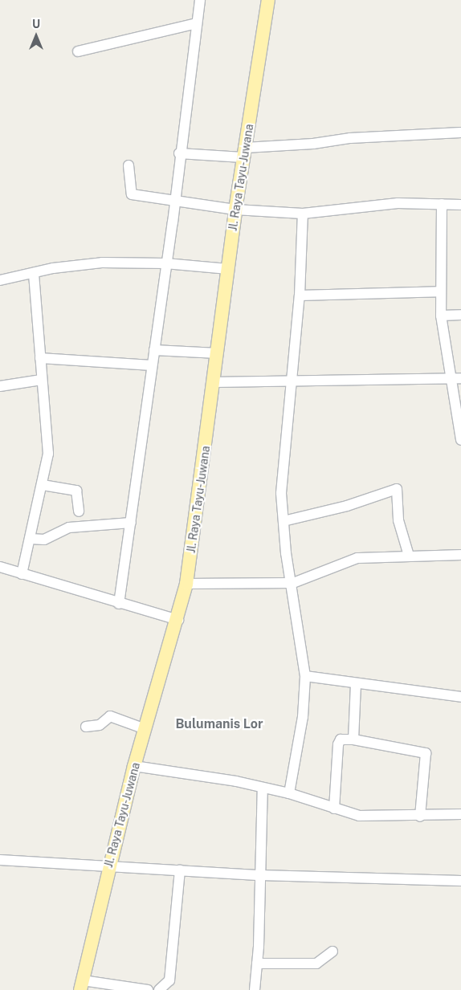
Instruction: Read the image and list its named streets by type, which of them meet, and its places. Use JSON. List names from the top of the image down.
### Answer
{
  "streets": {
    "main road": ["Jl. Raya Tayu-Juwana"]
  },
  "districts": ["Bulumanis Lor"],
  "north": "top"
}
